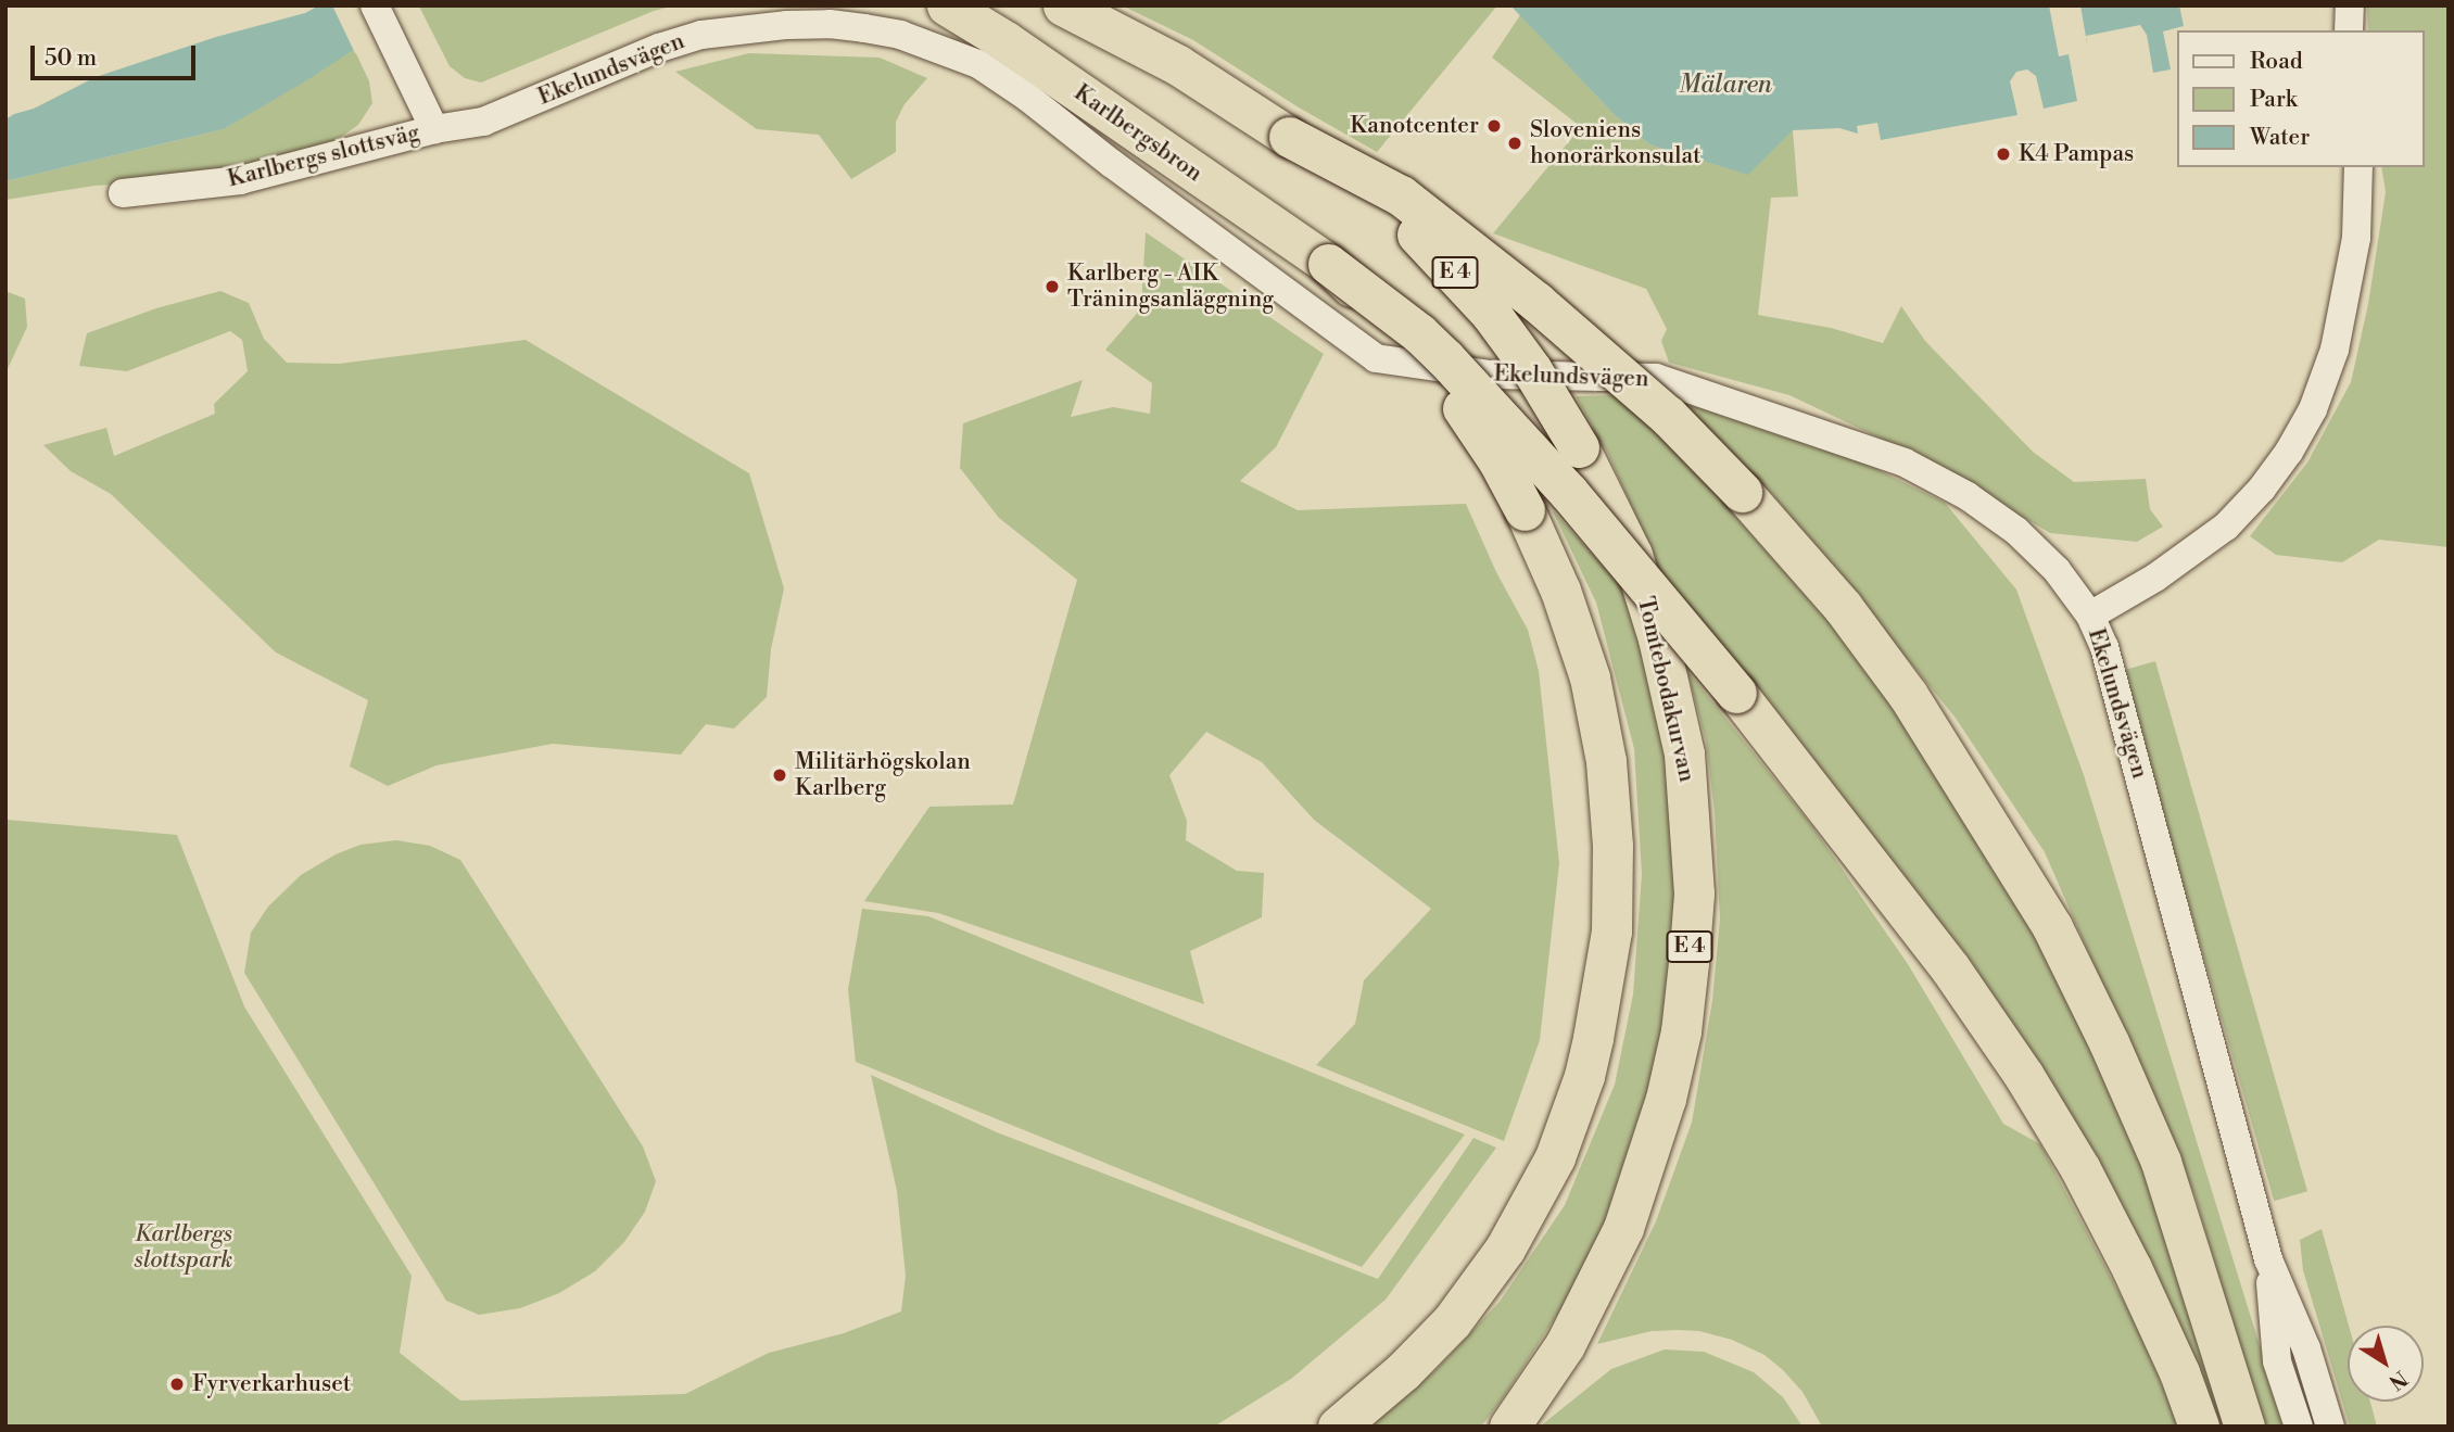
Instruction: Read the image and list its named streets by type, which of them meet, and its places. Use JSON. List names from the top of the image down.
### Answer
{
  "streets": {
    "highway": ["Karlbergsbron", "E 4", "Tomtebodakurvan"],
    "street": ["Ekelundsvägen", "Karlbergs slottsväg"]
  },
  "crossings": [
    ["Ekelundsvägen", "Karlbergs slottsväg"],
    ["E 4", "Tomtebodakurvan"]
  ],
  "water": ["Mälaren"],
  "parks": ["Karlbergs slottspark"],
  "places": [
    "Kanotcenter",
    "Sloveniens honorärkonsulat",
    "K4 Pampas",
    "Karlberg - AIK Träningsanläggning",
    "Militärhögskolan Karlberg",
    "Fyrverkarhuset"
  ],
  "legend": ["Road", "Park", "Water"],
  "scale_bar": "50 m",
  "north": "bottom right"
}
